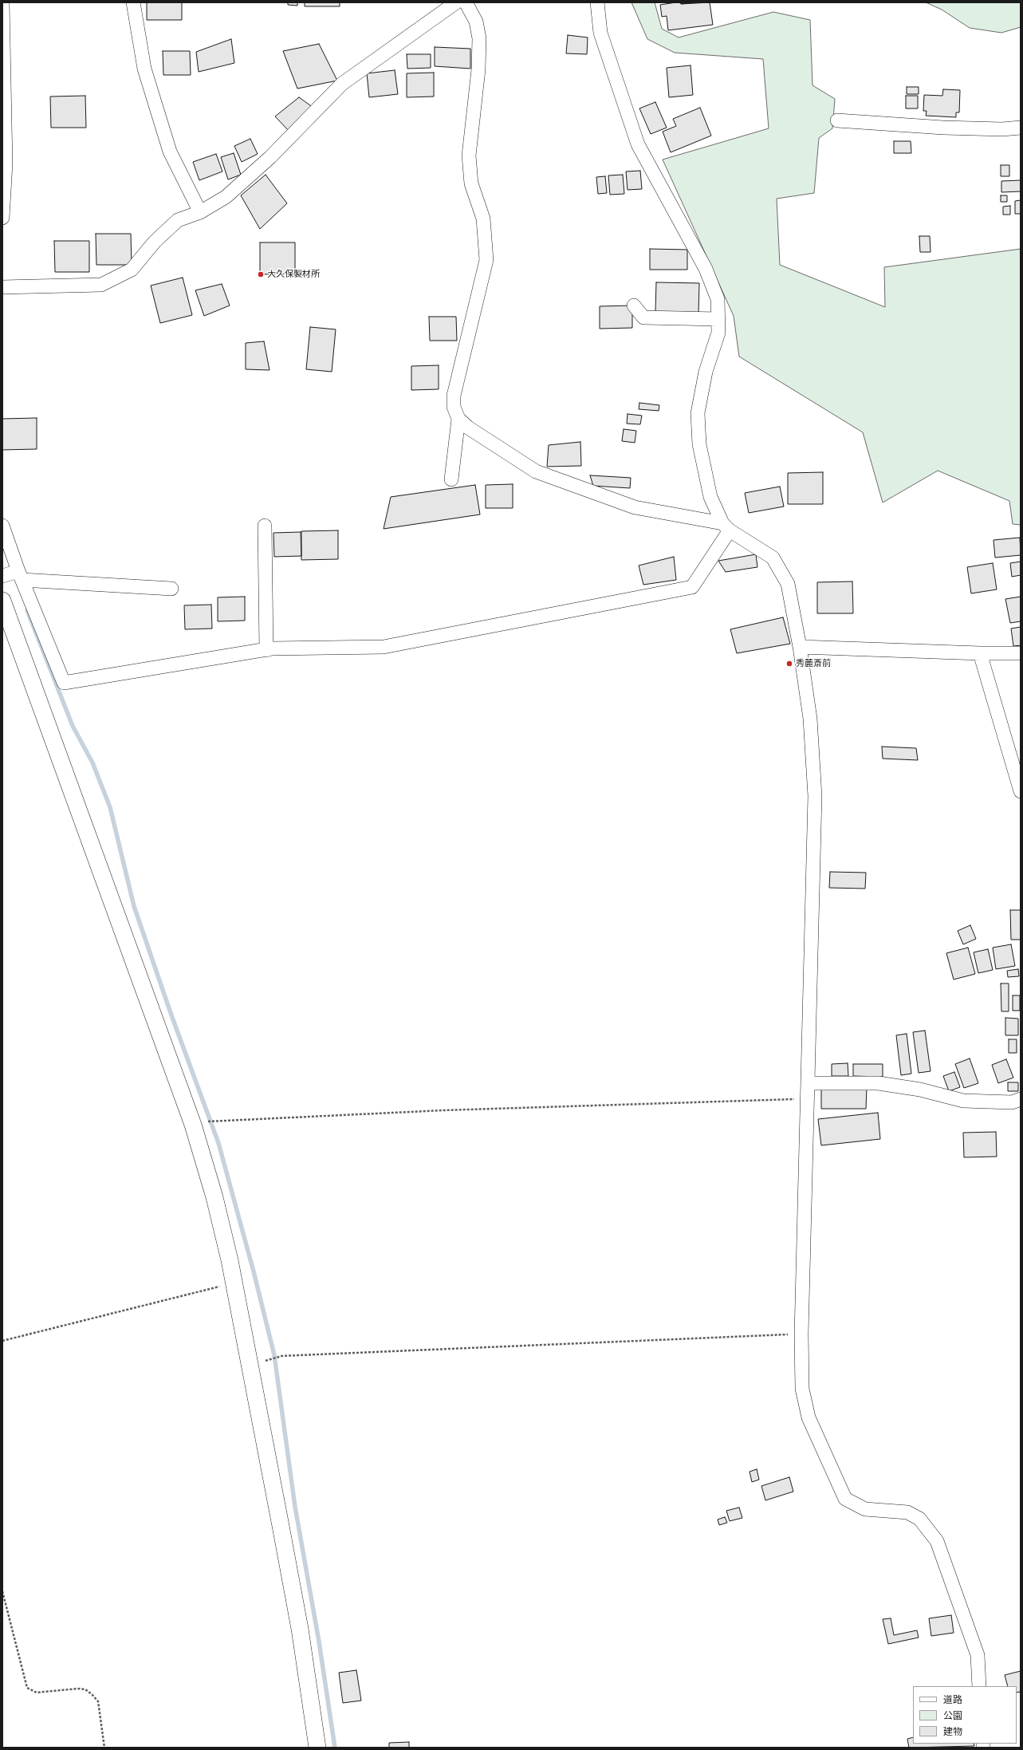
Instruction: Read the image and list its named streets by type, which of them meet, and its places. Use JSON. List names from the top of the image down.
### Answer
{
  "places": ["大久保製材所", "秀麓斎前"],
  "legend": ["道路", "公園", "建物"]
}
